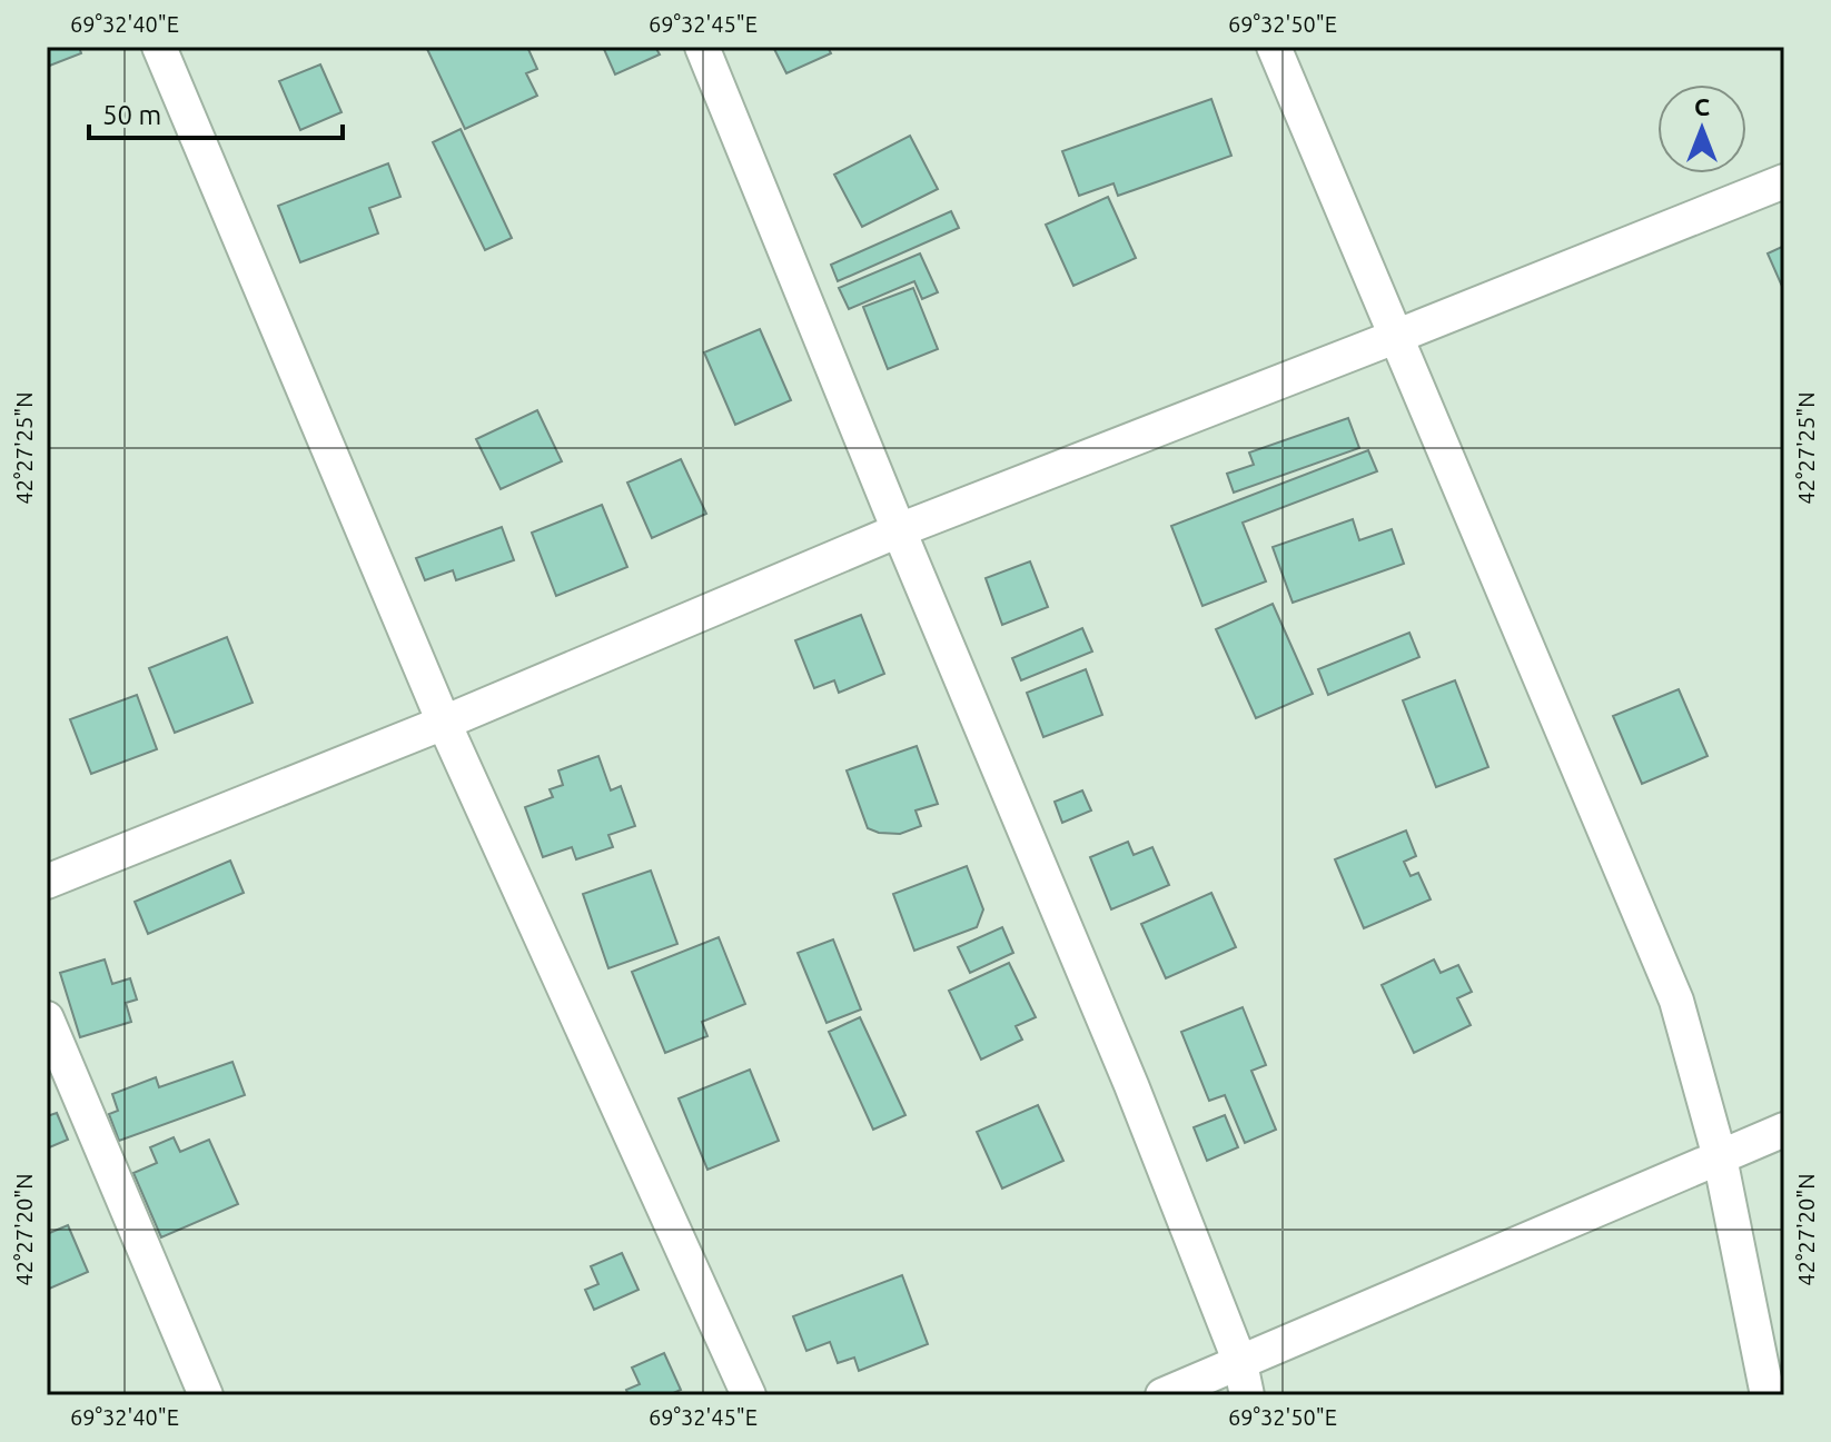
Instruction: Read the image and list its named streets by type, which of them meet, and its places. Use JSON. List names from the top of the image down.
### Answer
{
  "scale_bar": "50 m",
  "north": "top",
  "coordinates": [
    "69°32'40\"E",
    "69°32'45\"E",
    "69°32'50\"E",
    "42°27'25\"N",
    "42°27'20\"N"
  ]
}
